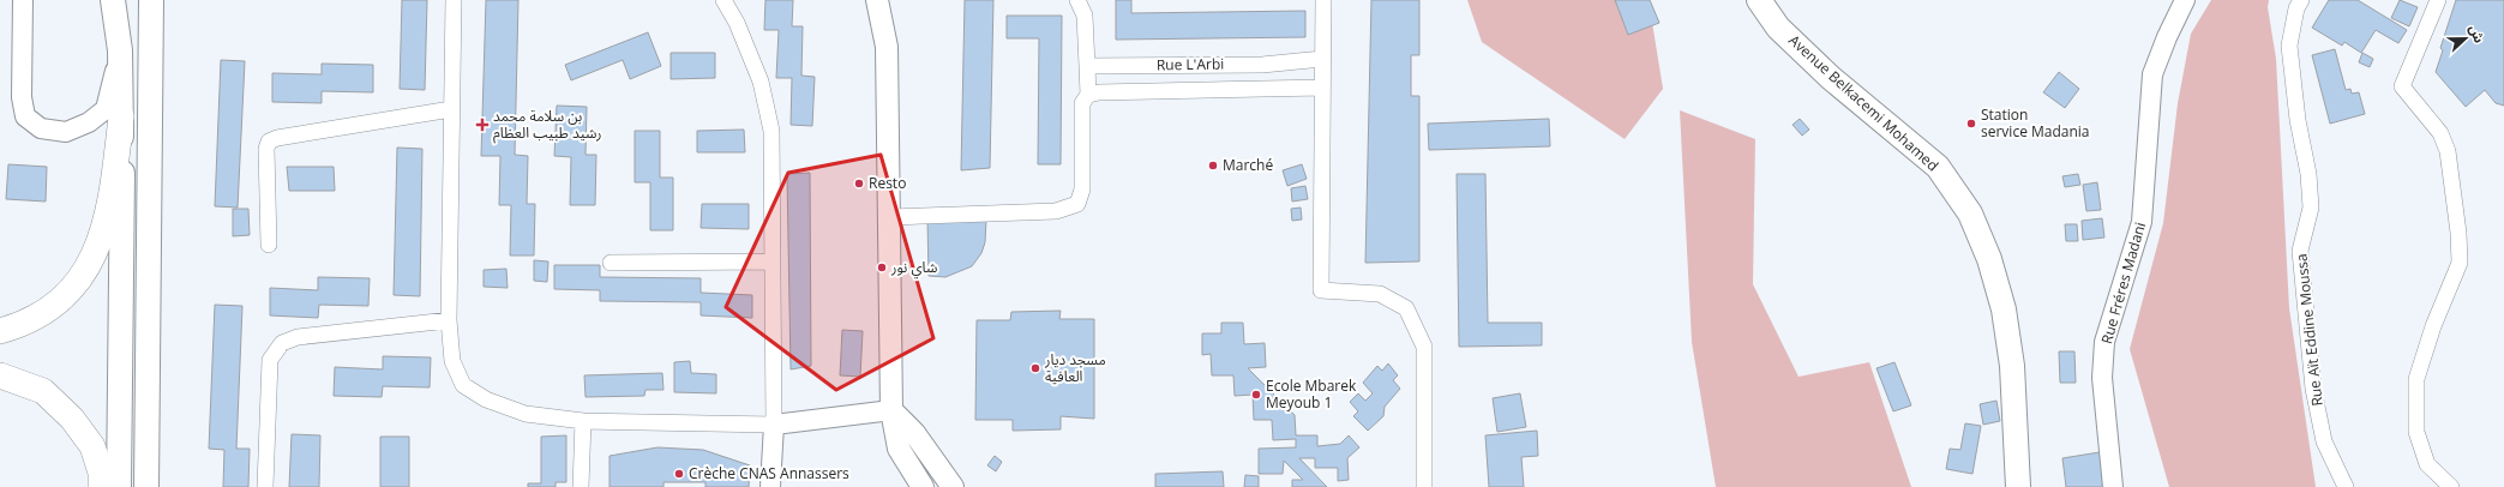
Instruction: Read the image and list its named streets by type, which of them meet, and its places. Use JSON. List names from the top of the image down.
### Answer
{
  "streets": {
    "main road": ["Avenue Belkacemi Mohamed"],
    "street": ["Rue L'Arbi", "Rue Fréres Madani", "Rue Aït Eddine Moussa"]
  },
  "places": {
    "other": [
      "Station service Madania",
      "Marché",
      "Resto",
      "شاي نور",
      "مسجد ديار العافية",
      "Ecole Mbarek Meyoub 1",
      "Crèche CNAS Annassers"
    ],
    "health": ["بن سلامة محمد رشيد طبيب العظام"]
  },
  "north": "right"
}
